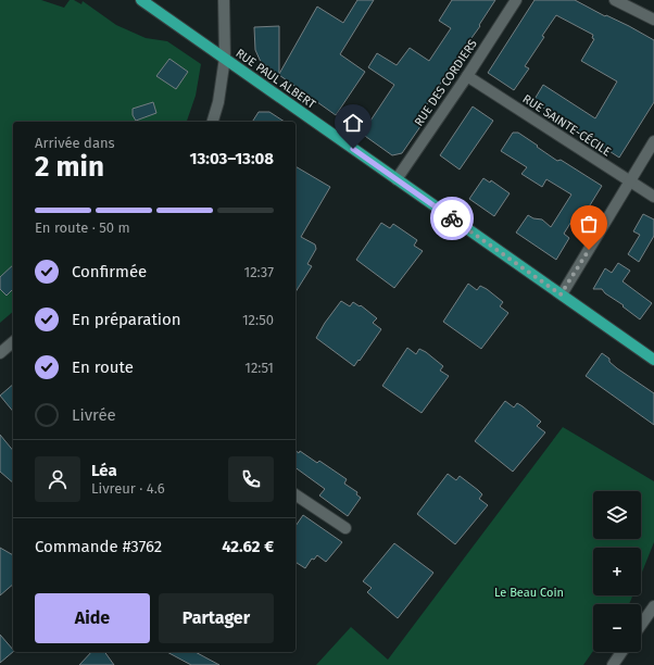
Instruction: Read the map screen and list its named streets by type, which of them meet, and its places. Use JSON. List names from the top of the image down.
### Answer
{
  "streets": {
    "main road": ["RUE PAUL ALBERT"],
    "street": ["RUE DES CORDIERS", "RUE SAINTE-CÉCILE"]
  },
  "crossings": [
    ["RUE PAUL ALBERT", "RUE DES CORDIERS"],
    ["RUE DES CORDIERS", "RUE SAINTE-CÉCILE"]
  ],
  "parks": ["Le Beau Coin"],
  "page": {
    "heading": ["2 min", "Arrivée dans", "13:03–13:08"],
    "panel": [
      "Léa",
      "Livreur · 4.6",
      "Commande #3762",
      "42.62 €"
    ],
    "bar": "En route · 50 m",
    "list": [
      ["Confirmée", "12:37"],
      ["En préparation", "12:50"],
      ["En route", "12:51"],
      "Livrée"
    ],
    "map_buttons": ["+", "−"],
    "buttons": ["Aide", "Partager"]
  }
}
